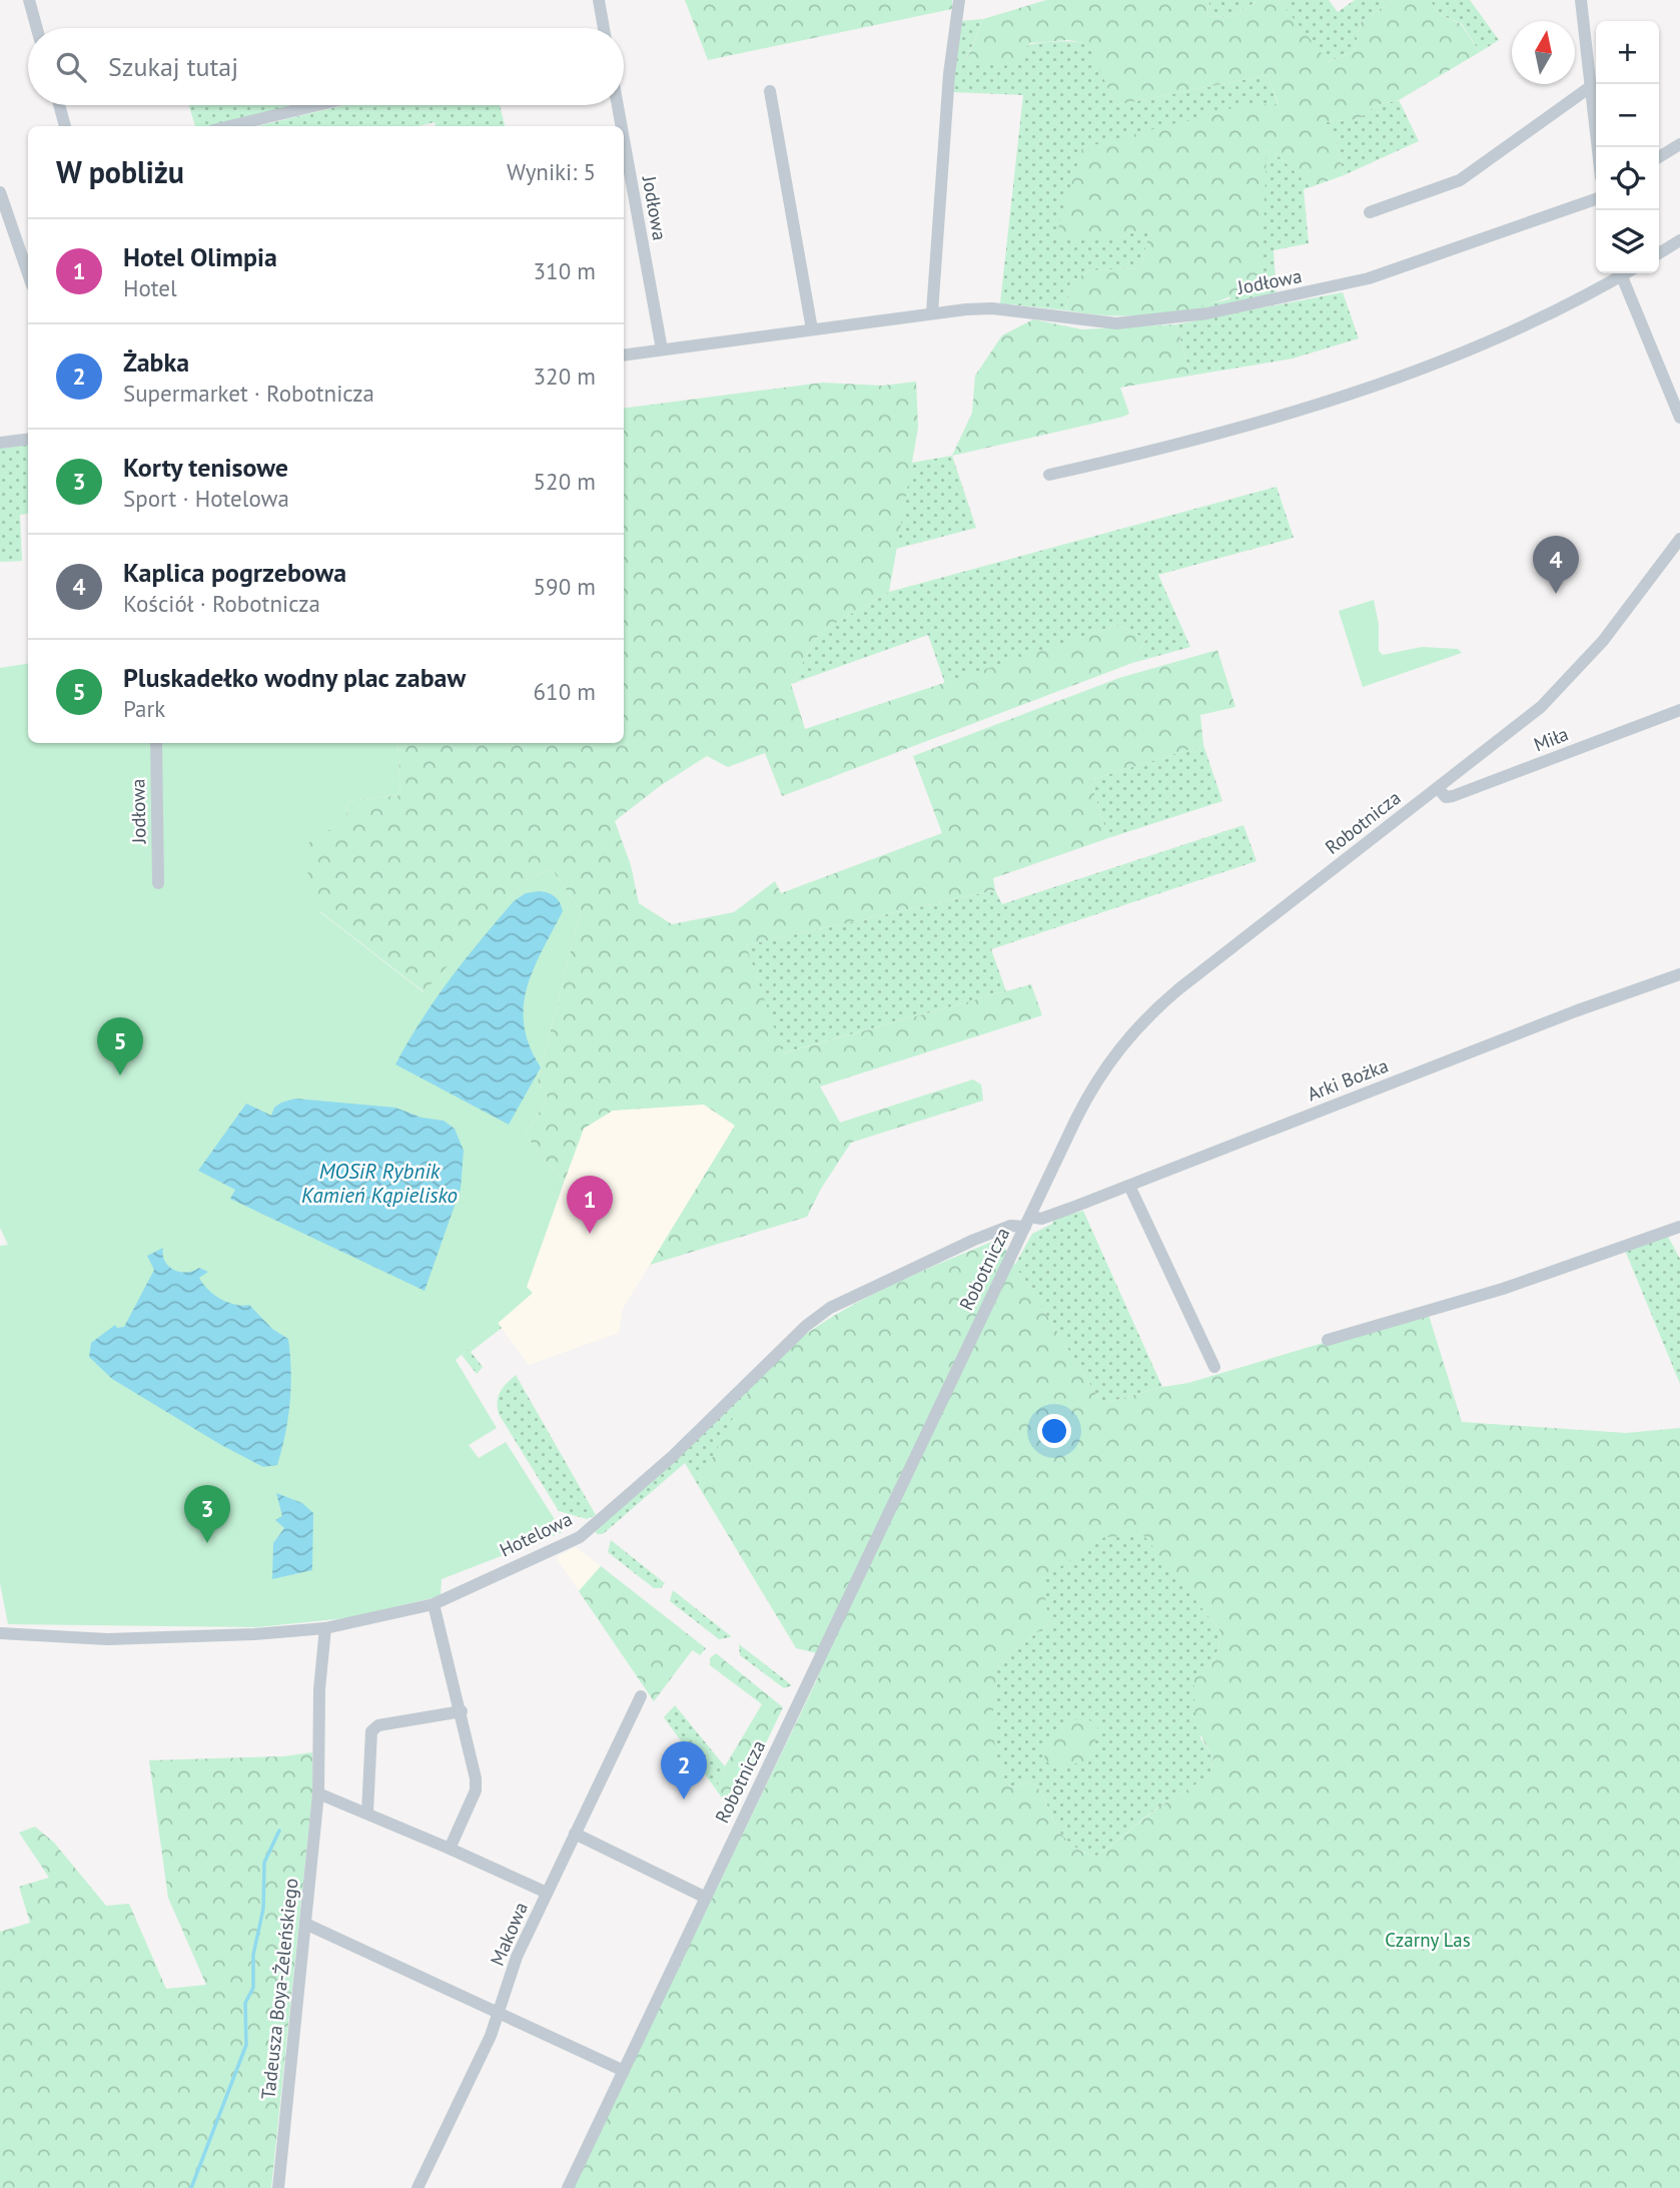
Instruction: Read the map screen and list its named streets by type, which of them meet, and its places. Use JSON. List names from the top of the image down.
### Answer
{
  "streets": {
    "street": [
      "Jodłowa",
      "Miła",
      "Robotnicza",
      "Arki Bożka",
      "Hotelowa",
      "Makowa",
      "Tadeusza Boya-Żeleńskiego"
    ]
  },
  "crossings": [
    ["Miła", "Robotnicza"],
    ["Robotnicza", "Arki Bożka"],
    ["Robotnicza", "Hotelowa"],
    ["Arki Bożka", "Hotelowa"],
    ["Hotelowa", "Tadeusza Boya-Żeleńskiego"]
  ],
  "water": ["MOSiR Rybnik Kamień Kąpielisko"],
  "parks": ["Czarny Las"],
  "north": "top",
  "page": {
    "map_buttons": ["+", "−"],
    "search": "Szukaj tutaj",
    "heading": ["W pobliżu", "Wyniki: 5"],
    "list": [
      {
        "mark": "1",
        "name": "Hotel Olimpia",
        "note": "Hotel",
        "value": "310 m"
      },
      {
        "mark": "2",
        "name": "Żabka",
        "note": "Supermarket · Robotnicza",
        "value": "320 m"
      },
      {
        "mark": "3",
        "name": "Korty tenisowe",
        "note": "Sport · Hotelowa",
        "value": "520 m"
      },
      {
        "mark": "4",
        "name": "Kaplica pogrzebowa",
        "note": "Kościół · Robotnicza",
        "value": "590 m"
      },
      {
        "mark": "5",
        "name": "Pluskadełko wodny plac zabaw",
        "note": "Park",
        "value": "610 m"
      }
    ],
    "pins": [
      "4",
      "5",
      "1",
      "3",
      "2"
    ]
  }
}
